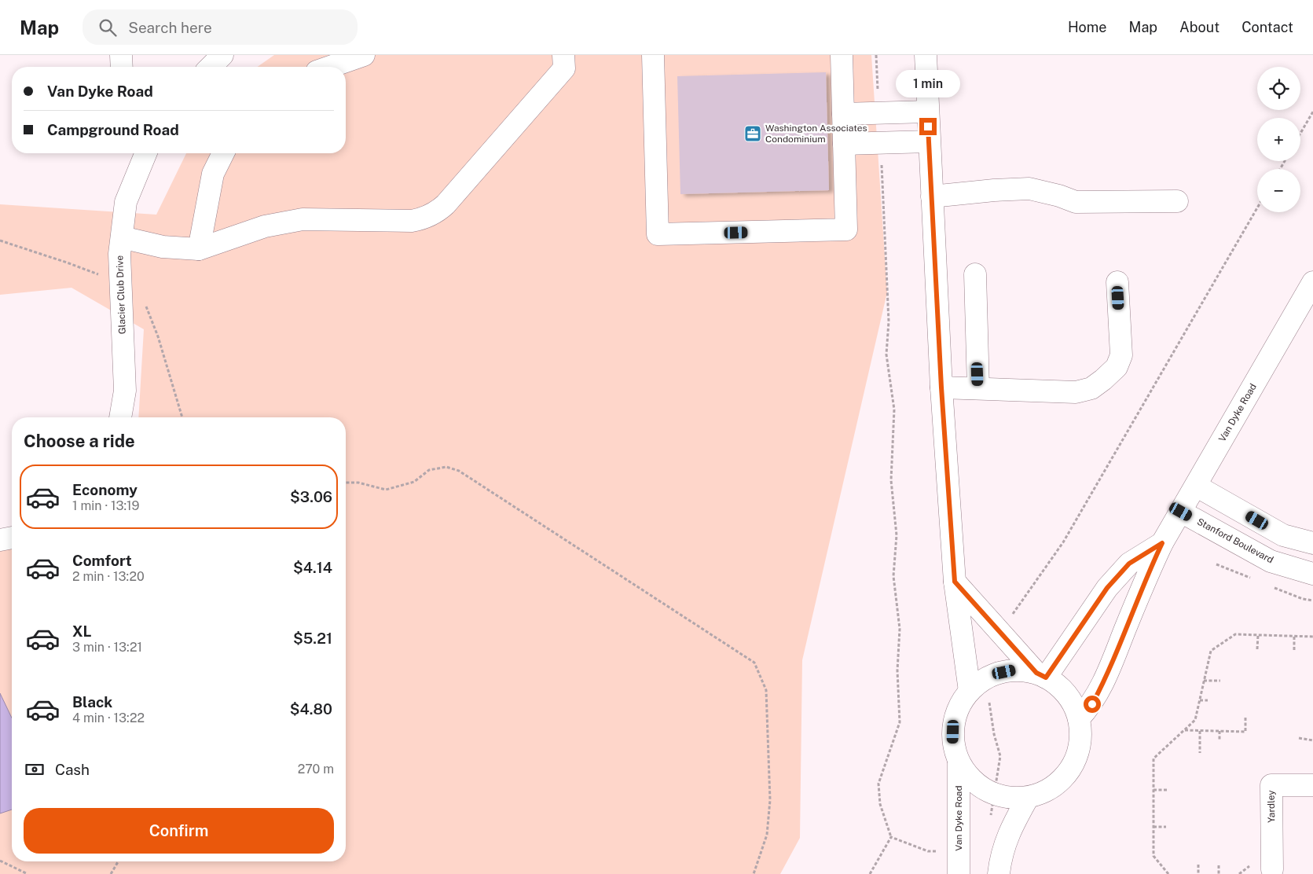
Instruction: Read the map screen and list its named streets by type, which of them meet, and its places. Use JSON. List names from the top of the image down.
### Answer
{
  "streets": {
    "street": [
      "Glacier Club Drive",
      "Van Dyke Road",
      "Stanford Boulevard",
      "Yardley"
    ]
  },
  "crossings": [
    ["Van Dyke Road", "Stanford Boulevard"]
  ],
  "places": {
    "office": ["Washington Associates Condominium"]
  },
  "page": {
    "header": "Map",
    "search": "Search here",
    "nav": [
      "Home",
      "Map",
      "About",
      "Contact"
    ],
    "map_buttons": ["+", "−"],
    "banner": ["Van Dyke Road", "Campground Road"],
    "bubble": "1 min",
    "heading": "Choose a ride",
    "list": [
      {
        "name": "Economy",
        "note": "1 min · 13:19",
        "value": "$3.06"
      },
      {
        "name": "Comfort",
        "note": "2 min · 13:20",
        "value": "$4.14"
      },
      {
        "name": "XL",
        "note": "3 min · 13:21",
        "value": "$5.21"
      },
      {
        "name": "Black",
        "note": "4 min · 13:22",
        "value": "$4.80"
      }
    ],
    "pay": ["Cash", "270 m"],
    "buttons": "Confirm"
  }
}
